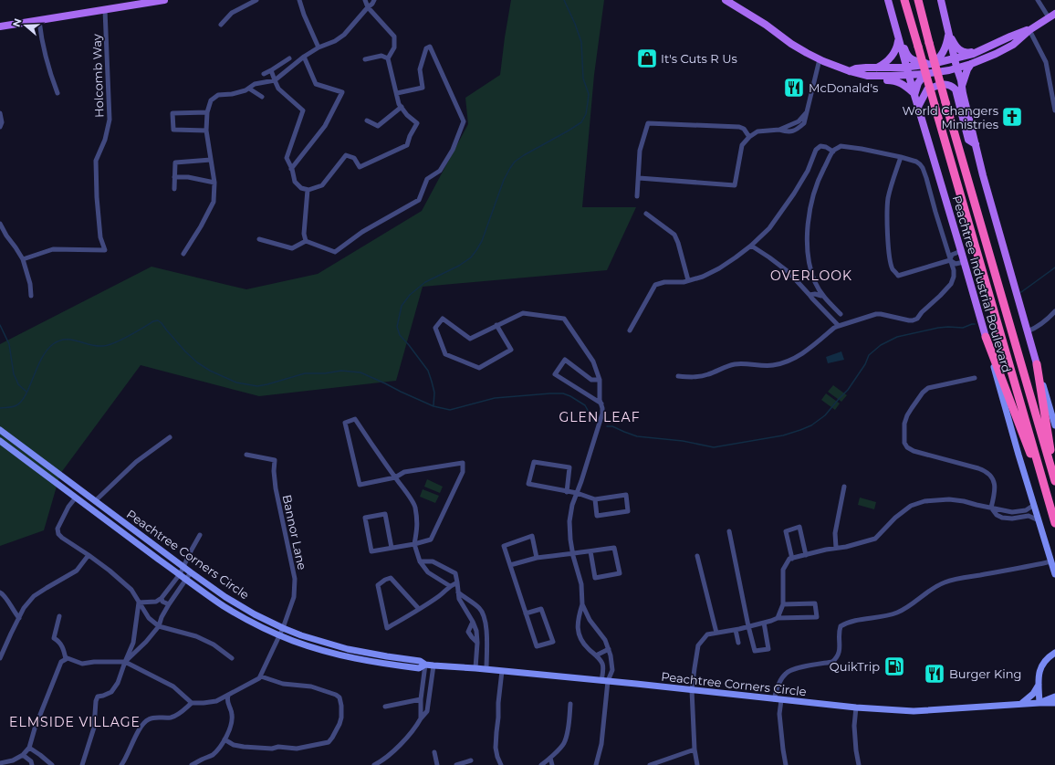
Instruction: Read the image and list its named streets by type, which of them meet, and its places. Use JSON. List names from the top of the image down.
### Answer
{
  "streets": {
    "highway": ["Peachtree Industrial Boulevard"],
    "street": ["Holcomb Way", "Bannor Lane", "Peachtree Corners Circle"]
  },
  "crossings": [
    ["Bannor Lane", "Peachtree Corners Circle"]
  ],
  "districts": ["OVERLOOK", "GLEN LEAF", "ELMSIDE VILLAGE"],
  "places": {
    "shop": ["It's Cuts R Us"],
    "restaurant": ["McDonald's", "Burger King"],
    "church": ["World Changers Ministries"],
    "fuel station": ["QuikTrip"]
  },
  "north": "left"
}
